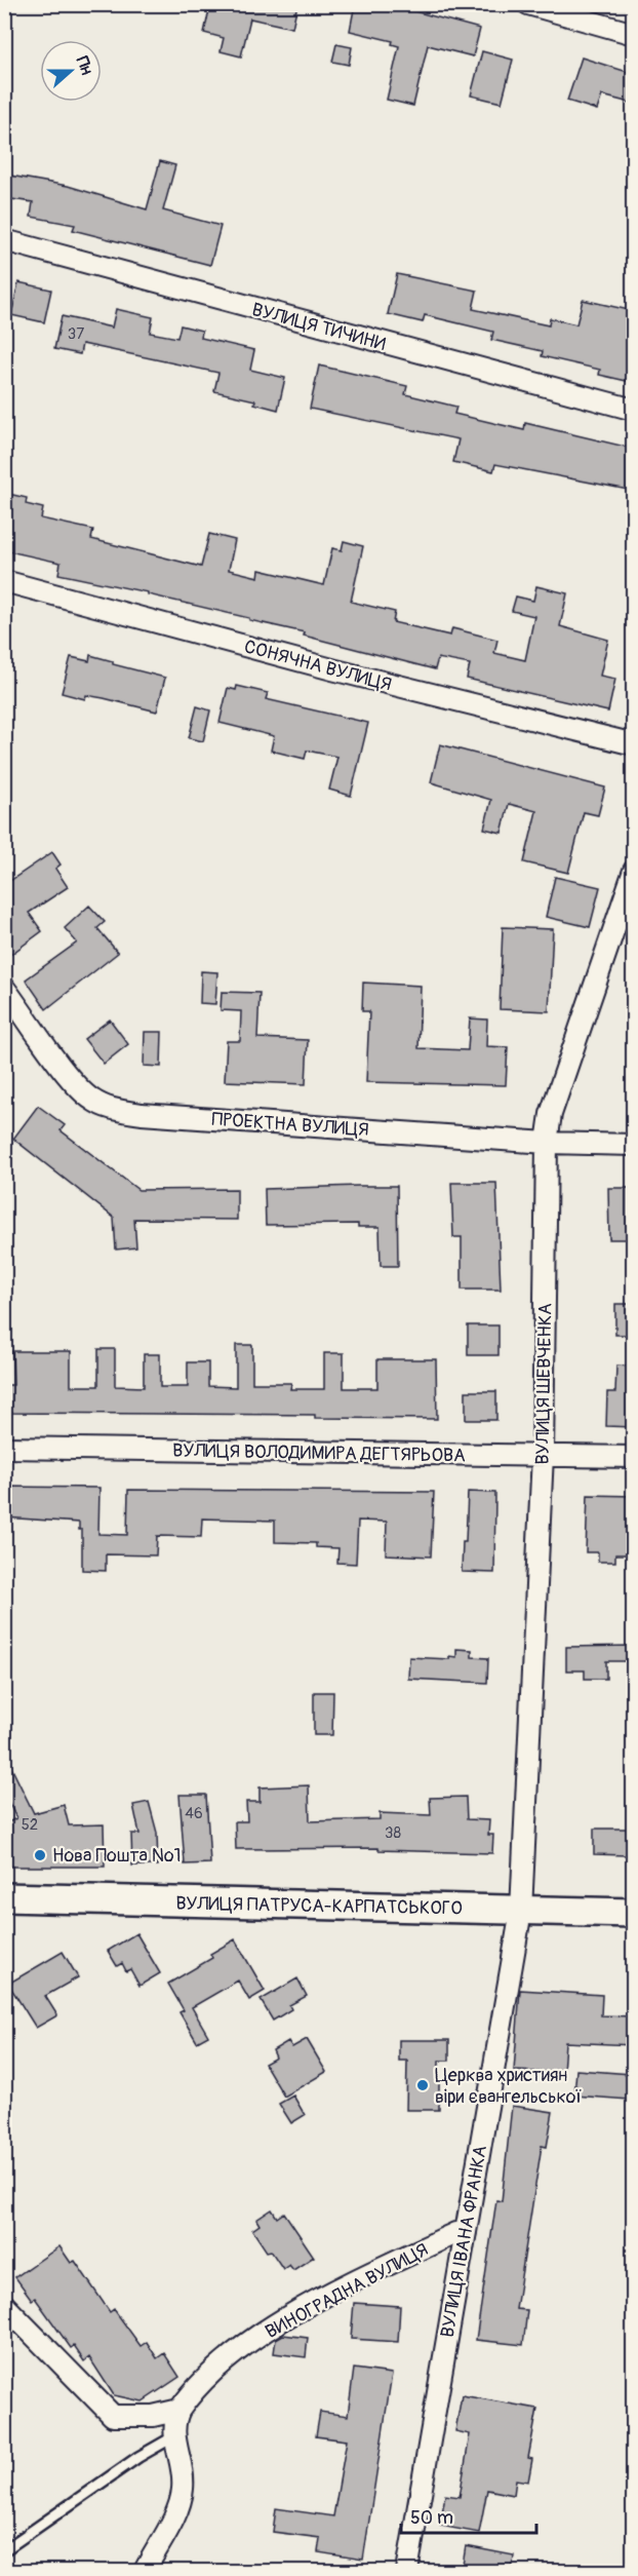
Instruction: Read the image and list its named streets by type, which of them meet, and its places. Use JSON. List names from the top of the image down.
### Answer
{
  "streets": {
    "main road": ["ВУЛИЦЯ ПАТРУСА-КАРПАТСЬКОГО"],
    "street": [
      "ВУЛИЦЯ ТИЧИНИ",
      "СОНЯЧНА ВУЛИЦЯ",
      "ПРОЕКТНА ВУЛИЦЯ",
      "ВУЛИЦЯ ШЕВЧЕНКА",
      "ВУЛИЦЯ ВОЛОДИМИРА ДЕГТЯРЬОВА",
      "ВУЛИЦЯ ІВАНА ФРАНКА",
      "ВИНОГРАДНА ВУЛИЦЯ"
    ]
  },
  "crossings": [
    ["ПРОЕКТНА ВУЛИЦЯ", "ВУЛИЦЯ ШЕВЧЕНКА"],
    ["ВУЛИЦЯ ШЕВЧЕНКА", "ВУЛИЦЯ ВОЛОДИМИРА ДЕГТЯРЬОВА"],
    ["ВУЛИЦЯ ШЕВЧЕНКА", "ВУЛИЦЯ ПАТРУСА-КАРПАТСЬКОГО"],
    ["ВУЛИЦЯ ШЕВЧЕНКА", "ВУЛИЦЯ ІВАНА ФРАНКА"],
    ["ВУЛИЦЯ ПАТРУСА-КАРПАТСЬКОГО", "ВУЛИЦЯ ІВАНА ФРАНКА"],
    ["ВУЛИЦЯ ІВАНА ФРАНКА", "ВИНОГРАДНА ВУЛИЦЯ"]
  ],
  "places": ["Нова Пошта №1", "Церква християн віри євангельської"],
  "house_numbers": [
    "37",
    "46",
    "52",
    "38"
  ],
  "scale_bar": "50 m",
  "north": "right"
}
